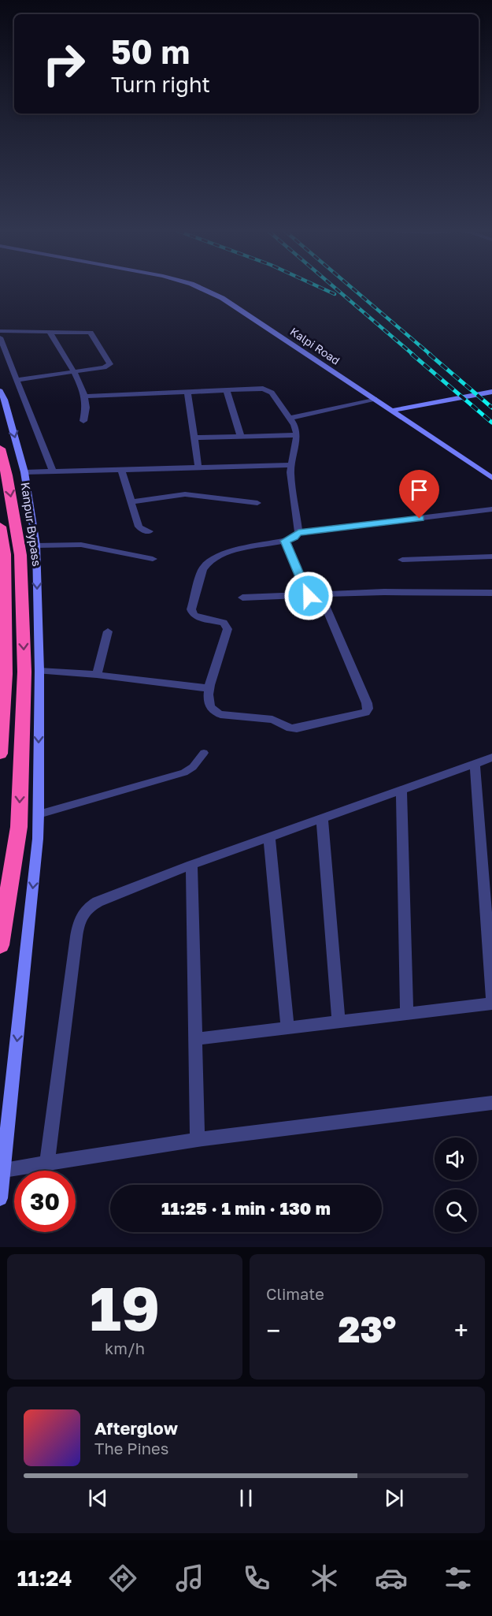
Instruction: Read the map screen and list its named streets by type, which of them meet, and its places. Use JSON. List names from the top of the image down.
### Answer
{
  "streets": {
    "highway": ["Kanpur Bypass"],
    "main road": ["Kalpi Road"]
  },
  "page": {
    "turn": ["50 m", "Turn right"],
    "limit": "30",
    "trip": "11:25 · 1 min · 130 m",
    "tile": [
      ["19", "km/h"],
      "Climate"
    ],
    "heat": ["−", "23°", "+"],
    "song": ["Afterglow", "The Pines"],
    "tabs": "11:24"
  }
}
